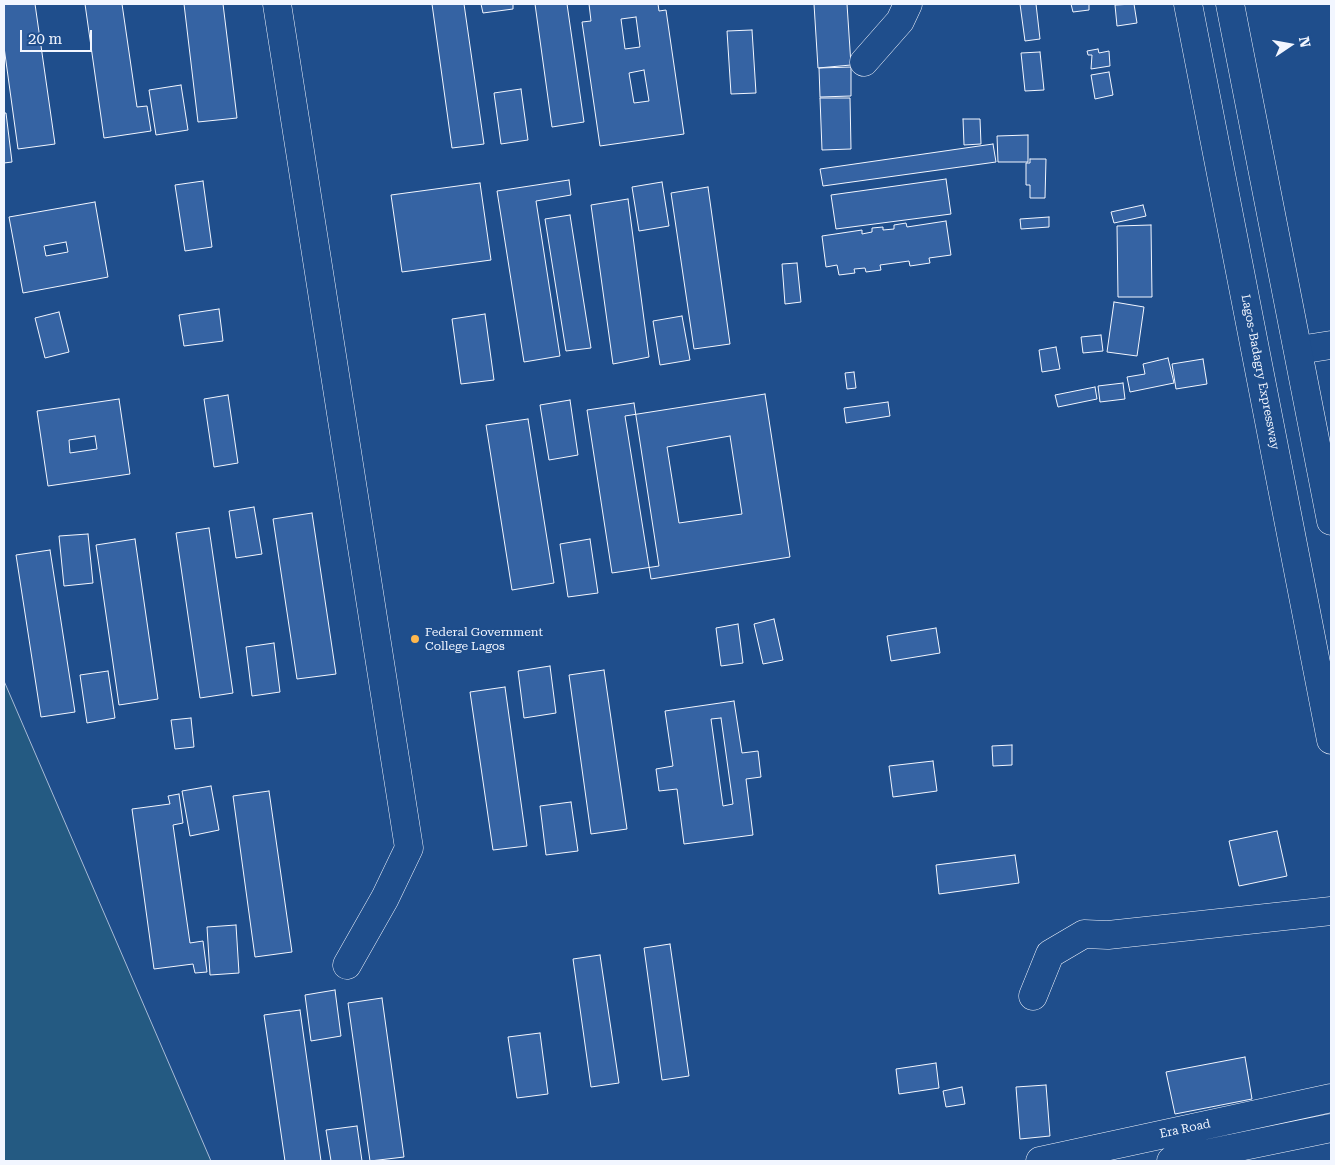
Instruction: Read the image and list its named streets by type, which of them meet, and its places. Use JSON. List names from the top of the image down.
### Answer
{
  "streets": {
    "main road": ["Lagos-Badagry Expressway", "Era Road"]
  },
  "places": ["Federal Government College Lagos"],
  "scale_bar": "20 m",
  "north": "right"
}
